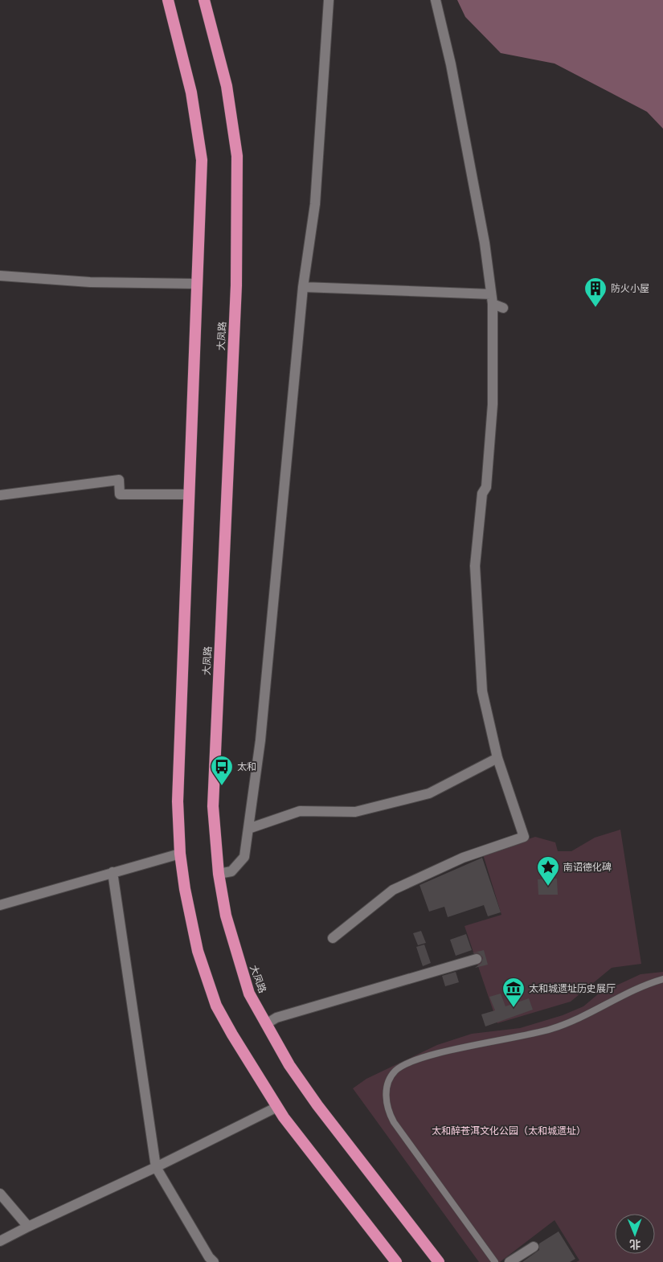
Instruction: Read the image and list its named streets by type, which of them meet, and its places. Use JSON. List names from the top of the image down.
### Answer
{
  "streets": {
    "highway": ["大凤路"]
  },
  "parks": ["太和醉苍洱文化公园（太和城遗址）"],
  "places": {
    "building": ["防火小屋"],
    "bus stop": ["太和"],
    "place": ["南诏德化碑"],
    "museum": ["太和城遗址历史展厅"]
  },
  "north": "bottom"
}
